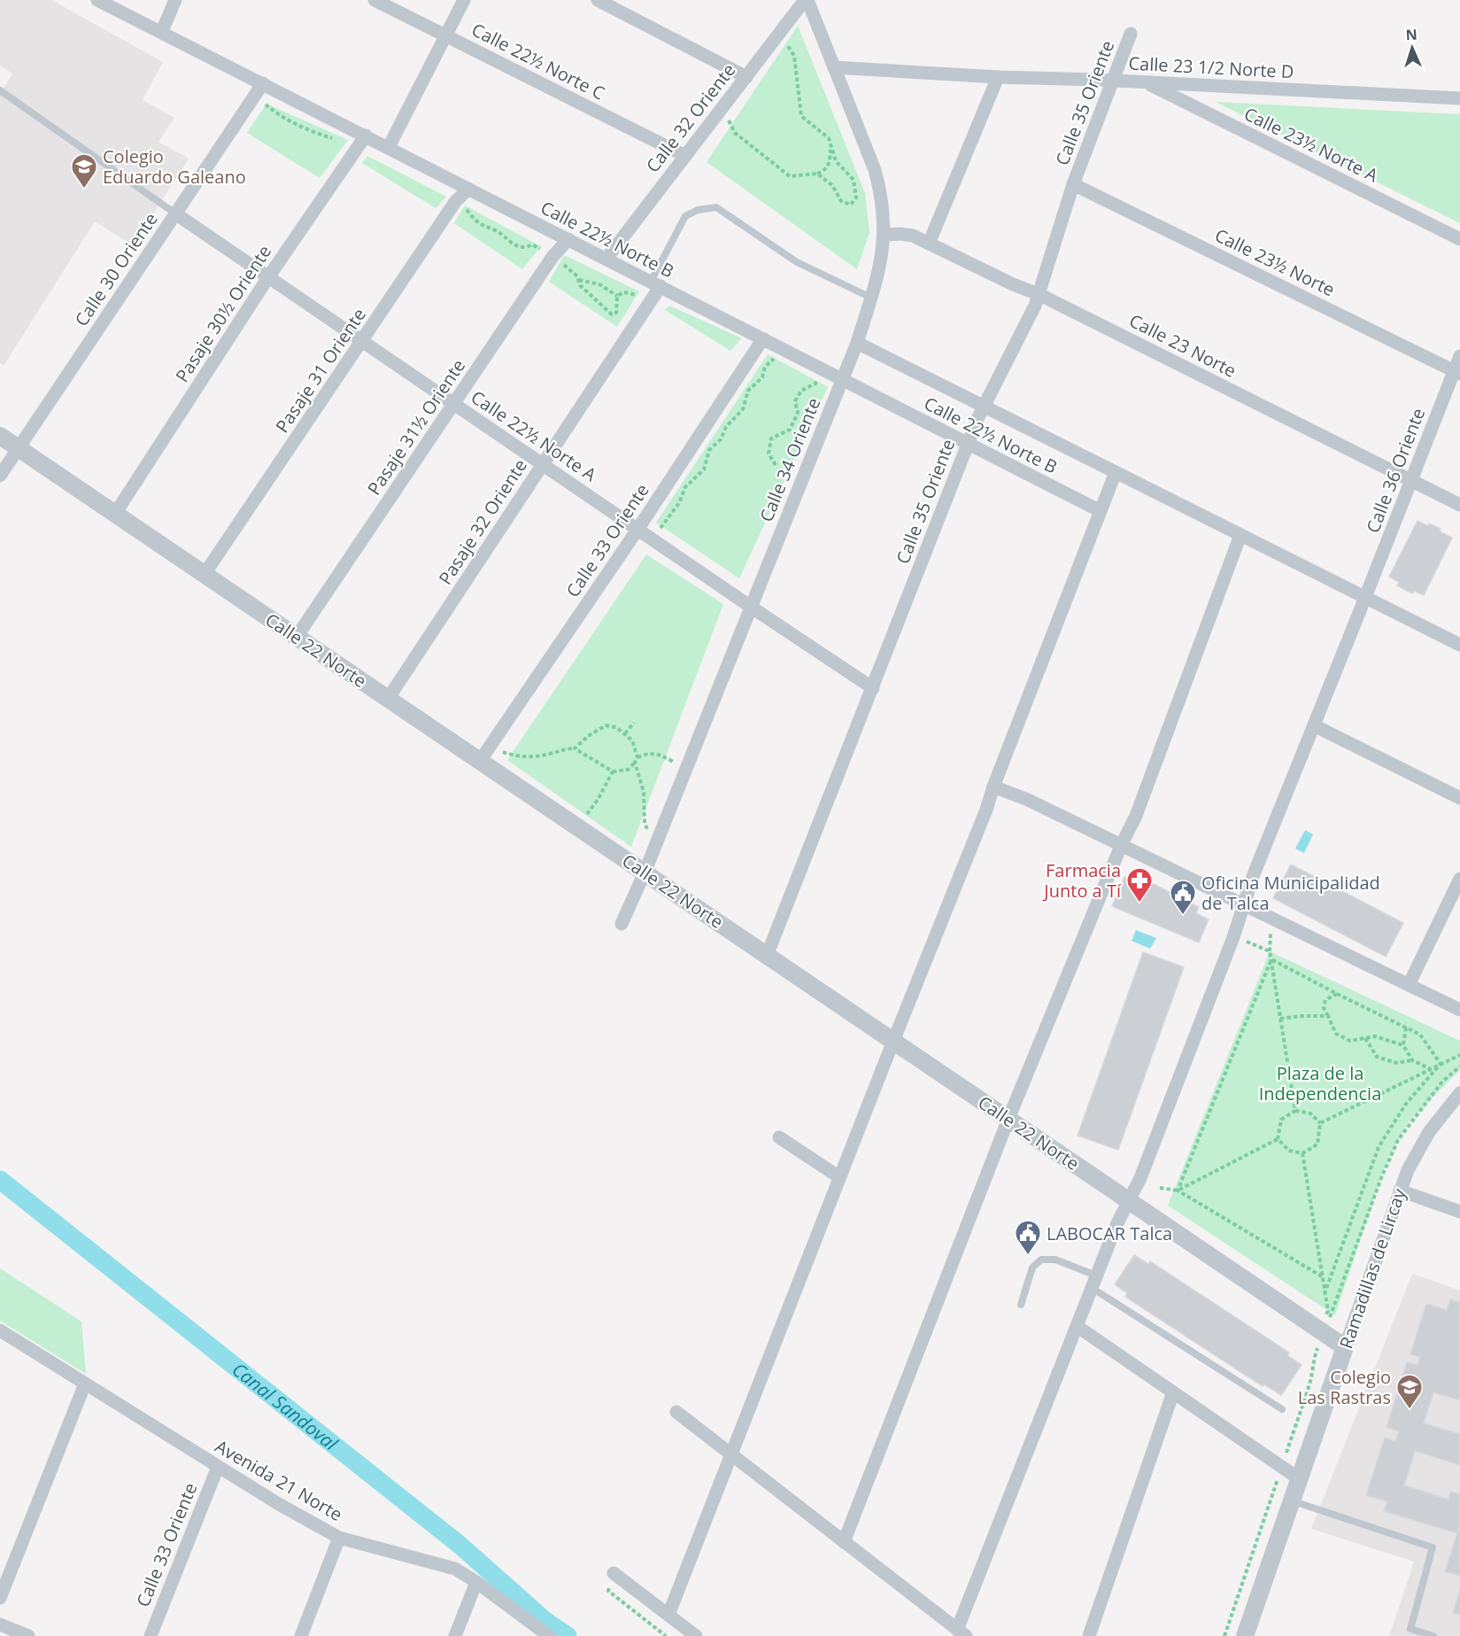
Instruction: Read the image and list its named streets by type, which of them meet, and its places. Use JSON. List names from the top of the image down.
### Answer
{
  "streets": {
    "street": [
      "Calle 22½ Norte C",
      "Calle 23 1/2 Norte D",
      "Calle 35 Oriente",
      "Calle 32 Oriente",
      "Calle 23½ Norte A",
      "Calle 22½ Norte B",
      "Calle 23½ Norte",
      "Calle 30 Oriente",
      "Pasaje 30½ Oriente",
      "Calle 23 Norte",
      "Pasaje 31 Oriente",
      "Pasaje 31½ Oriente",
      "Calle 22½ Norte A",
      "Calle 34 Oriente",
      "Calle 36 Oriente",
      "Pasaje 32 Oriente",
      "Calle 33 Oriente",
      "Calle 22 Norte",
      "Ramadillas de Lircay",
      "Avenida 21 Norte"
    ]
  },
  "crossings": [
    ["Calle 22½ Norte C", "Calle 32 Oriente"],
    ["Calle 23 1/2 Norte D", "Calle 35 Oriente"],
    ["Calle 23 1/2 Norte D", "Calle 23½ Norte A"],
    ["Calle 23 1/2 Norte D", "Calle 34 Oriente"],
    ["Calle 35 Oriente", "Calle 22½ Norte B"],
    ["Calle 35 Oriente", "Calle 23½ Norte"],
    ["Calle 35 Oriente", "Calle 23 Norte"],
    ["Calle 35 Oriente", "Calle 22½ Norte A"],
    ["Calle 35 Oriente", "Calle 22 Norte"],
    ["Calle 32 Oriente", "Calle 22½ Norte B"],
    ["Calle 32 Oriente", "Calle 34 Oriente"],
    ["Calle 22½ Norte B", "Calle 30 Oriente"],
    ["Calle 22½ Norte B", "Pasaje 30½ Oriente"],
    ["Calle 22½ Norte B", "Pasaje 31 Oriente"],
    ["Calle 22½ Norte B", "Pasaje 31½ Oriente"],
    ["Calle 22½ Norte B", "Calle 34 Oriente"],
    ["Calle 22½ Norte B", "Calle 36 Oriente"],
    ["Calle 22½ Norte B", "Pasaje 32 Oriente"],
    ["Calle 22½ Norte B", "Calle 33 Oriente"],
    ["Calle 23½ Norte", "Calle 36 Oriente"],
    ["Calle 30 Oriente", "Calle 22½ Norte A"],
    ["Calle 30 Oriente", "Calle 22 Norte"],
    ["Pasaje 30½ Oriente", "Calle 22½ Norte A"],
    ["Pasaje 30½ Oriente", "Calle 22 Norte"],
    ["Calle 23 Norte", "Calle 34 Oriente"],
    ["Calle 23 Norte", "Calle 36 Oriente"],
    ["Pasaje 31 Oriente", "Calle 22½ Norte A"],
    ["Pasaje 31 Oriente", "Calle 22 Norte"],
    ["Pasaje 31½ Oriente", "Calle 22½ Norte A"],
    ["Pasaje 31½ Oriente", "Calle 22 Norte"],
    ["Calle 22½ Norte A", "Calle 34 Oriente"],
    ["Calle 22½ Norte A", "Pasaje 32 Oriente"],
    ["Calle 22½ Norte A", "Calle 33 Oriente"],
    ["Calle 34 Oriente", "Calle 22 Norte"],
    ["Calle 36 Oriente", "Calle 22 Norte"],
    ["Pasaje 32 Oriente", "Calle 22 Norte"],
    ["Calle 33 Oriente", "Calle 22 Norte"],
    ["Calle 33 Oriente", "Avenida 21 Norte"],
    ["Calle 22 Norte", "Ramadillas de Lircay"]
  ],
  "water": ["Canal Sandoval"],
  "parks": ["Plaza de la Independencia"],
  "places": {
    "school or university": ["Colegio Eduardo Galeano", "Colegio Las Rastras"],
    "pharmacy": ["Farmacia Junto a Tí"],
    "public building": ["Oficina Municipalidad de Talca", "LABOCAR Talca"]
  },
  "north": "top"
}
